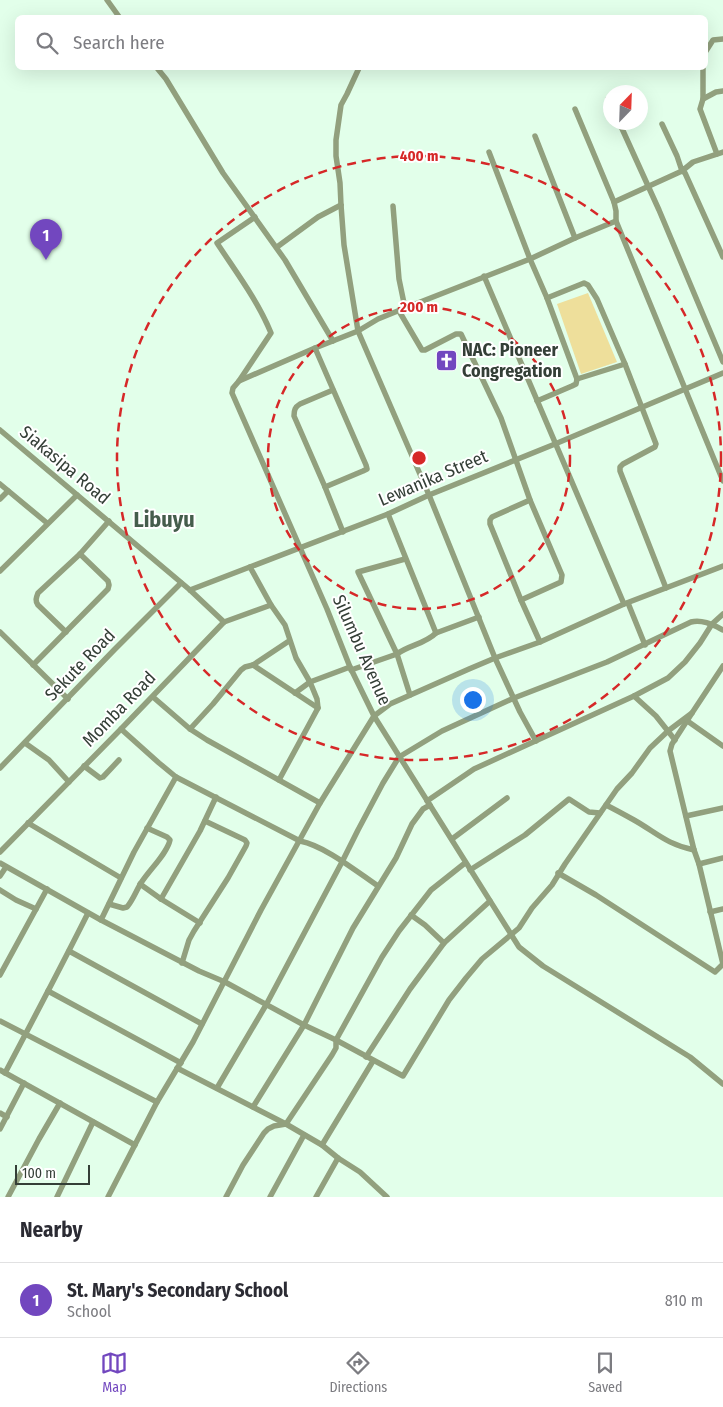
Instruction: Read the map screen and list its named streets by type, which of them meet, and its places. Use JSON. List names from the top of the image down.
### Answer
{
  "streets": {
    "street": [
      "Siakasipa Road",
      "Lewanika Street",
      "Silumbu Avenue",
      "Sekute Road",
      "Momba Road"
    ]
  },
  "crossings": [
    ["Siakasipa Road", "Lewanika Street"],
    ["Siakasipa Road", "Sekute Road"],
    ["Siakasipa Road", "Momba Road"],
    ["Lewanika Street", "Silumbu Avenue"]
  ],
  "districts": ["Libuyu"],
  "places": {
    "church": ["NAC: Pioneer Congregation"]
  },
  "scale_bar": "100 m",
  "north": "top right",
  "page": {
    "search": "Search here",
    "pins": "1",
    "scale": "100 m",
    "heading": "Nearby",
    "list": [
      {
        "mark": "1",
        "name": "St. Mary's Secondary School",
        "note": "School",
        "value": "810 m"
      }
    ],
    "nav": ["Map", "Directions", "Saved"]
  },
  "rings": ["400 m", "200 m"]
}
